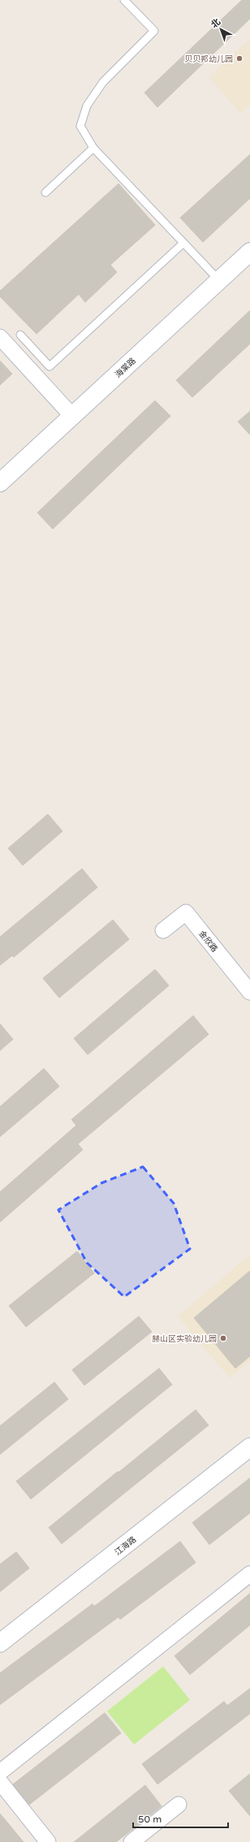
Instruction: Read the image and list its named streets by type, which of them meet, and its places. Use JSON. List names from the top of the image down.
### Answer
{
  "streets": {
    "street": ["海棠路", "金欣路", "江海路"]
  },
  "places": ["贝贝邦幼儿园", "赫山区实验幼儿园"],
  "scale_bar": "50 m",
  "north": "top left"
}
